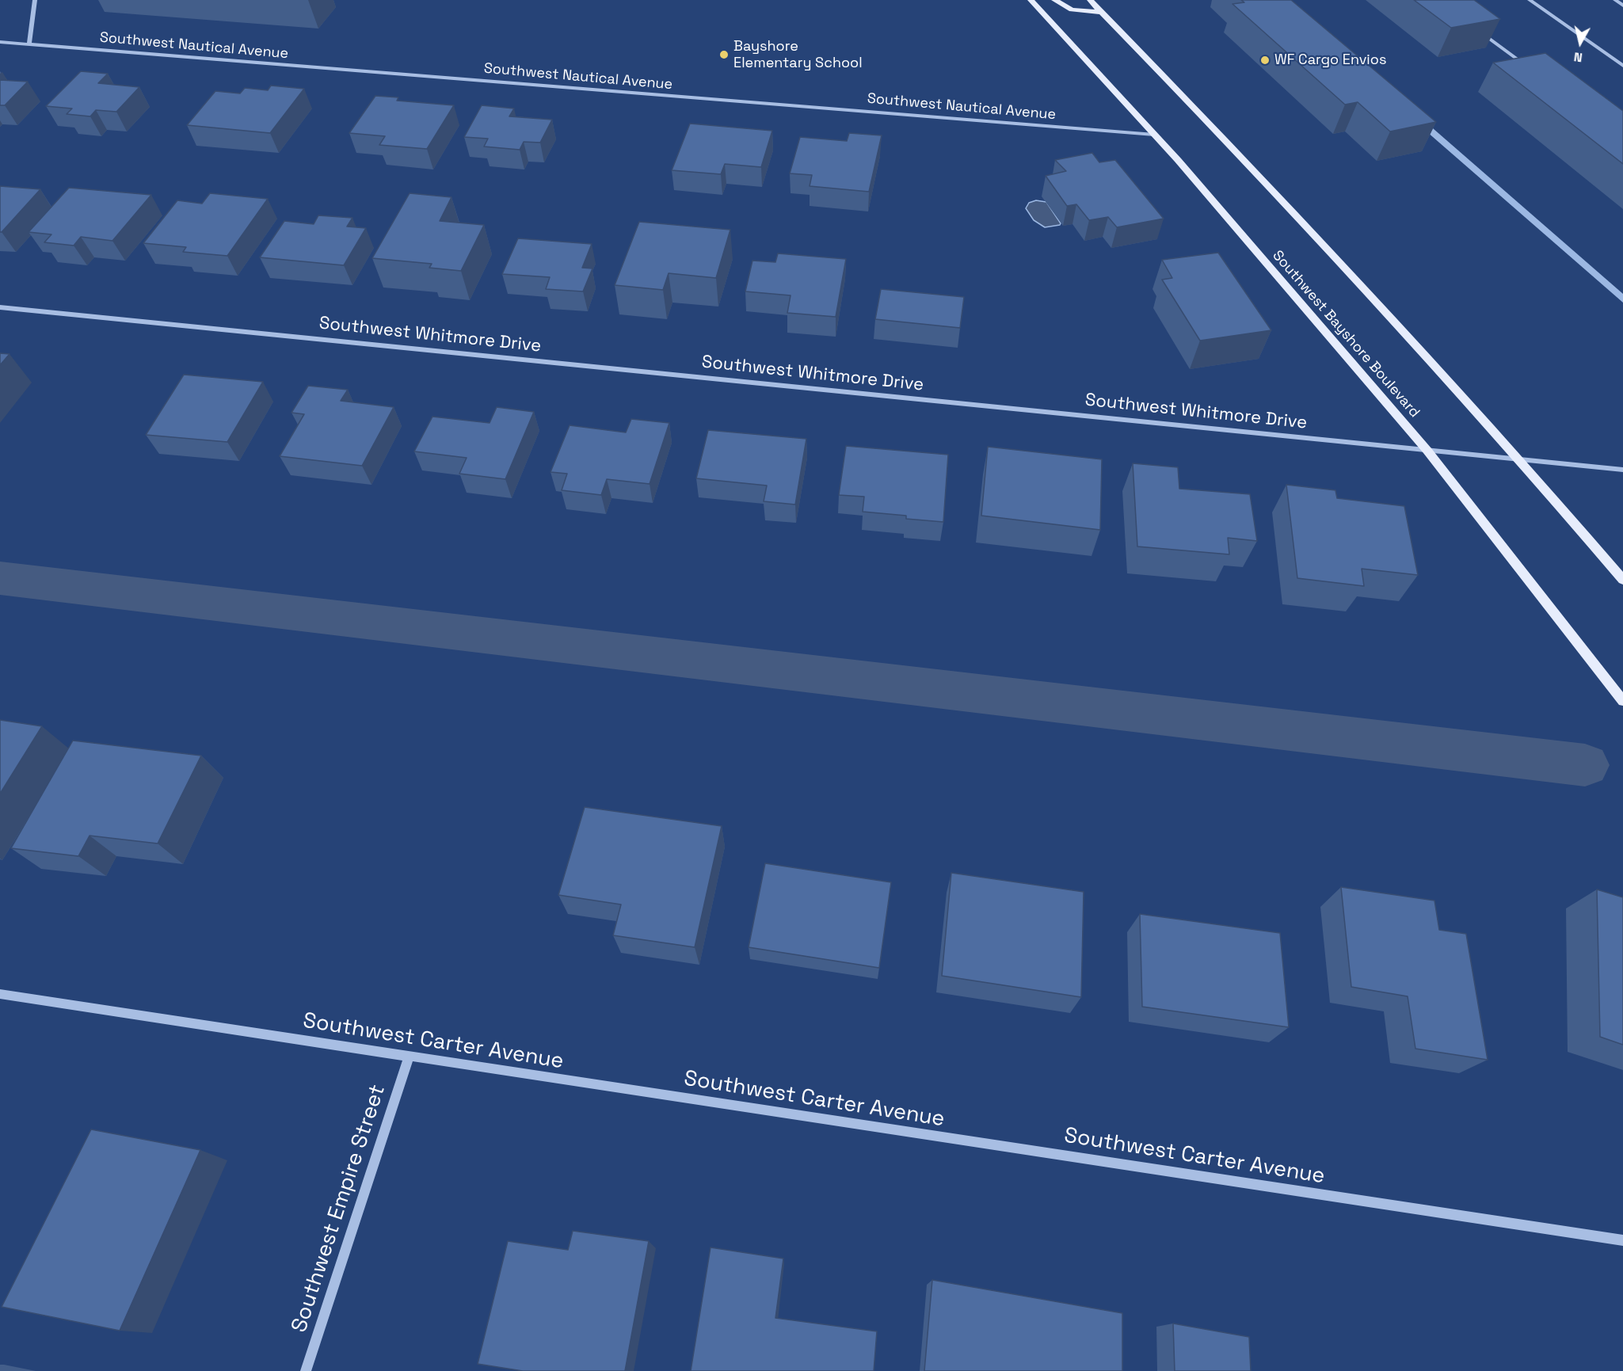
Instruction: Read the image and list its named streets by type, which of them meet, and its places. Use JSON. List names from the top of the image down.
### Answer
{
  "streets": {
    "main road": ["Southwest Bayshore Boulevard"],
    "street": [
      "Southwest Nautical Avenue",
      "Southwest Whitmore Drive",
      "Southwest Carter Avenue",
      "Southwest Empire Street"
    ]
  },
  "crossings": [
    ["Southwest Nautical Avenue", "Southwest Bayshore Boulevard"],
    ["Southwest Bayshore Boulevard", "Southwest Whitmore Drive"],
    ["Southwest Carter Avenue", "Southwest Empire Street"]
  ],
  "places": ["Bayshore Elementary School", "WF Cargo Envios"],
  "north": "bottom"
}
